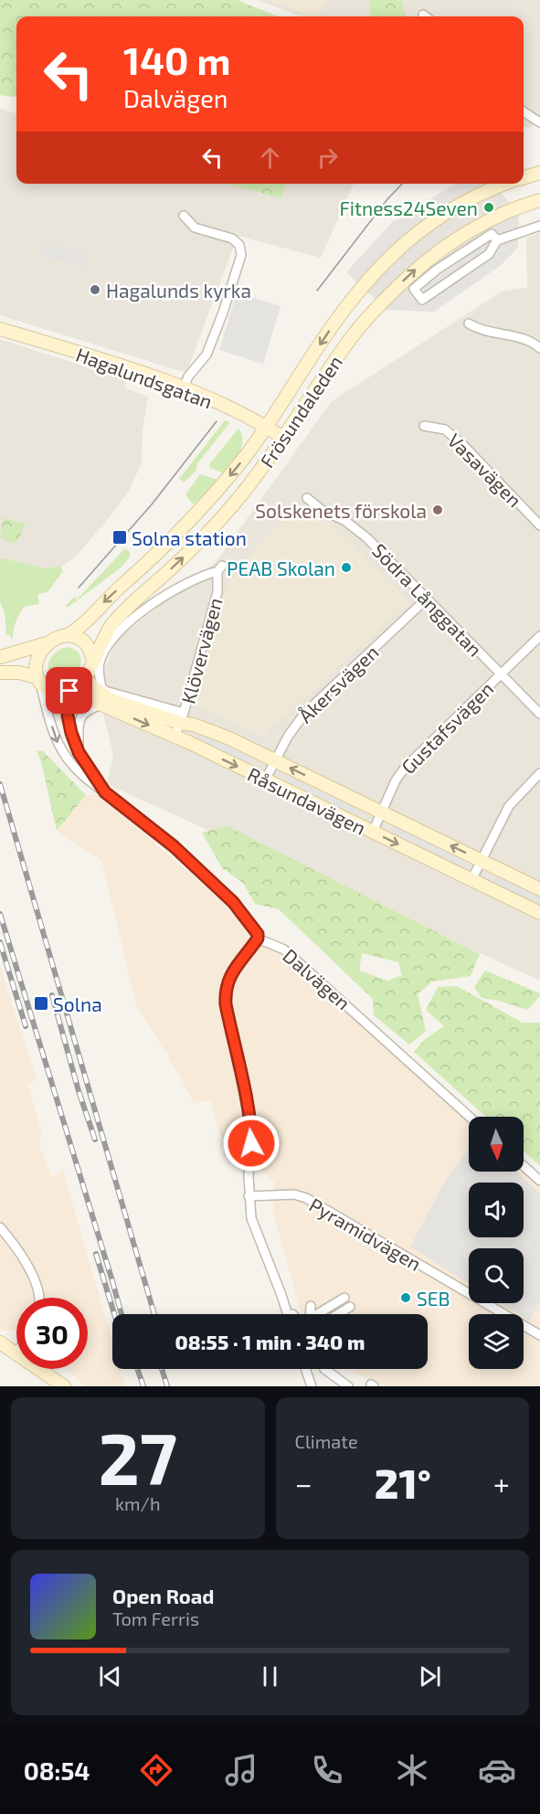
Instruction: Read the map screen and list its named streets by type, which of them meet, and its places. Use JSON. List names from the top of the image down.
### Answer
{
  "streets": {
    "main road": ["Hagalundsgatan", "Frösundaleden", "Råsundavägen"],
    "street": [
      "Vasavägen",
      "Södra Långgatan",
      "Klövervägen",
      "Åkersvägen",
      "Gustafsvägen",
      "Dalvägen",
      "Pyramidvägen"
    ]
  },
  "crossings": [
    ["Hagalundsgatan", "Frösundaleden"],
    ["Frösundaleden", "Råsundavägen"],
    ["Södra Långgatan", "Åkersvägen"],
    ["Södra Långgatan", "Gustafsvägen"],
    ["Klövervägen", "Råsundavägen"],
    ["Åkersvägen", "Råsundavägen"],
    ["Gustafsvägen", "Råsundavägen"]
  ],
  "places": {
    "other": [
      "Fitness24Seven",
      "Hagalunds kyrka",
      "Solskenets förskola",
      "PEAB Skolan",
      "SEB"
    ],
    "transit": ["Solna station", "Solna"]
  },
  "north": "bottom",
  "page": {
    "turn": ["140 m", "Dalvägen"],
    "limit": "30",
    "trip": "08:55 · 1 min · 340 m",
    "tile": [
      ["27", "km/h"],
      "Climate"
    ],
    "heat": ["−", "21°", "+"],
    "song": ["Open Road", "Tom Ferris"],
    "tabs": "08:54"
  }
}
